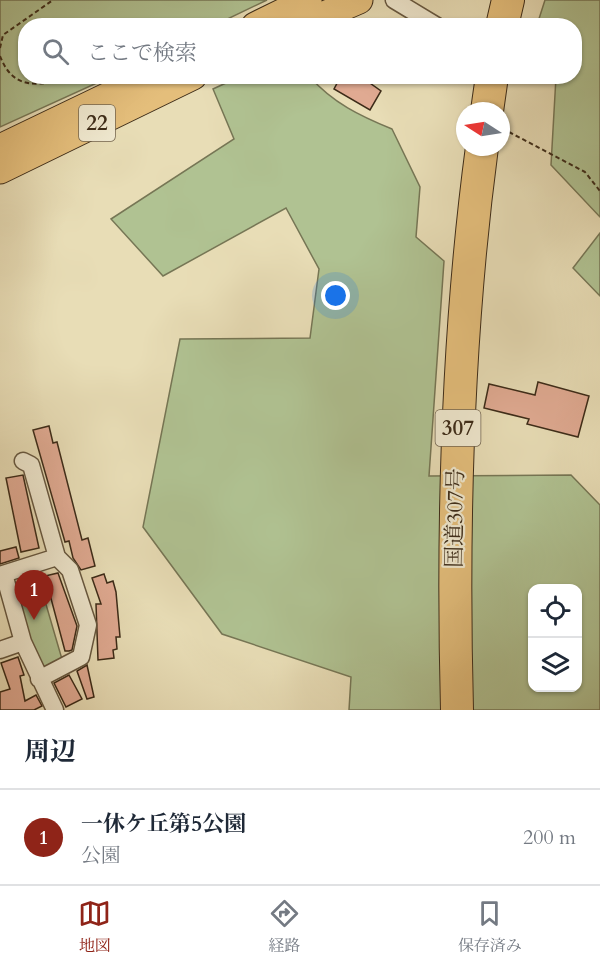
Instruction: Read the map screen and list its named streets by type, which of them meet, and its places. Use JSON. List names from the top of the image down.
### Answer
{
  "streets": {
    "highway": ["307", "国道307号"],
    "main road": ["22"]
  },
  "north": "left",
  "page": {
    "search": "ここで検索",
    "pins": "1",
    "heading": "周辺",
    "list": [
      {
        "mark": "1",
        "name": "一休ケ丘第5公園",
        "note": "公園",
        "value": "200 m"
      }
    ],
    "nav": ["地図", "経路", "保存済み"]
  }
}
